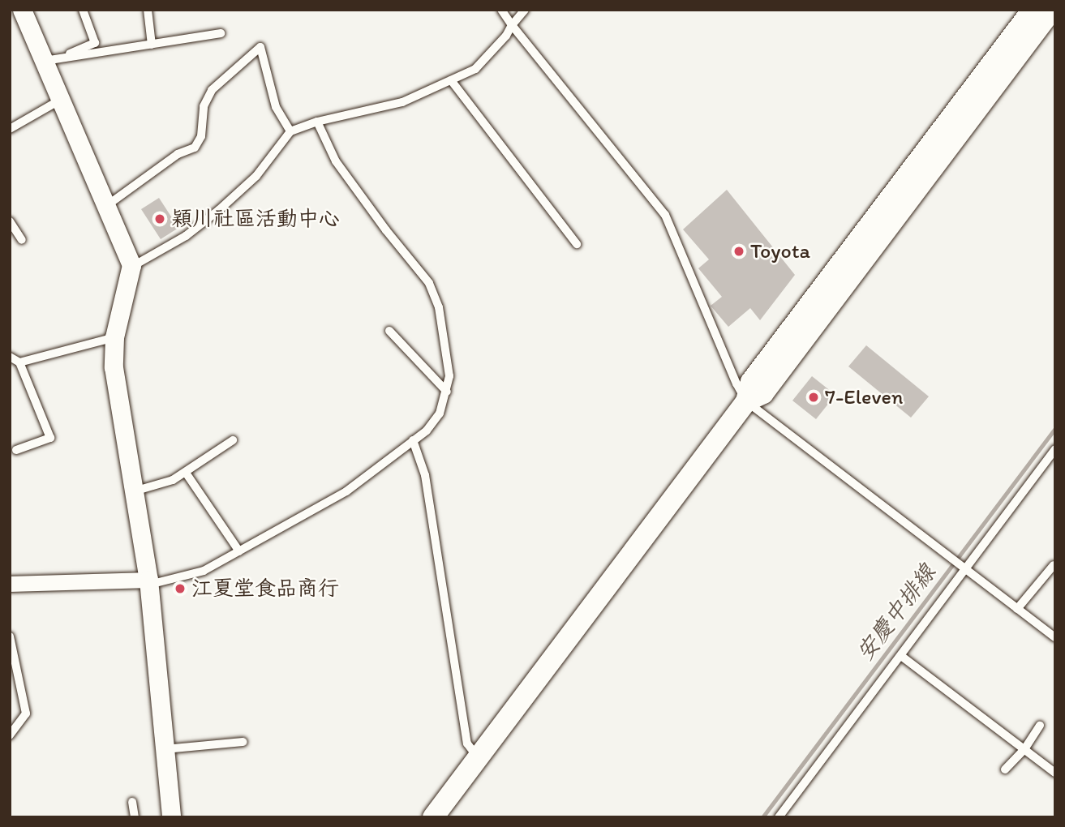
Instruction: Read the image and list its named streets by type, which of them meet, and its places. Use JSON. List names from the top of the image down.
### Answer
{
  "water": ["安慶中排線"],
  "places": [
    "穎川社區活動中心",
    "Toyota",
    "7-Eleven",
    "江夏堂食品商行"
  ]
}
